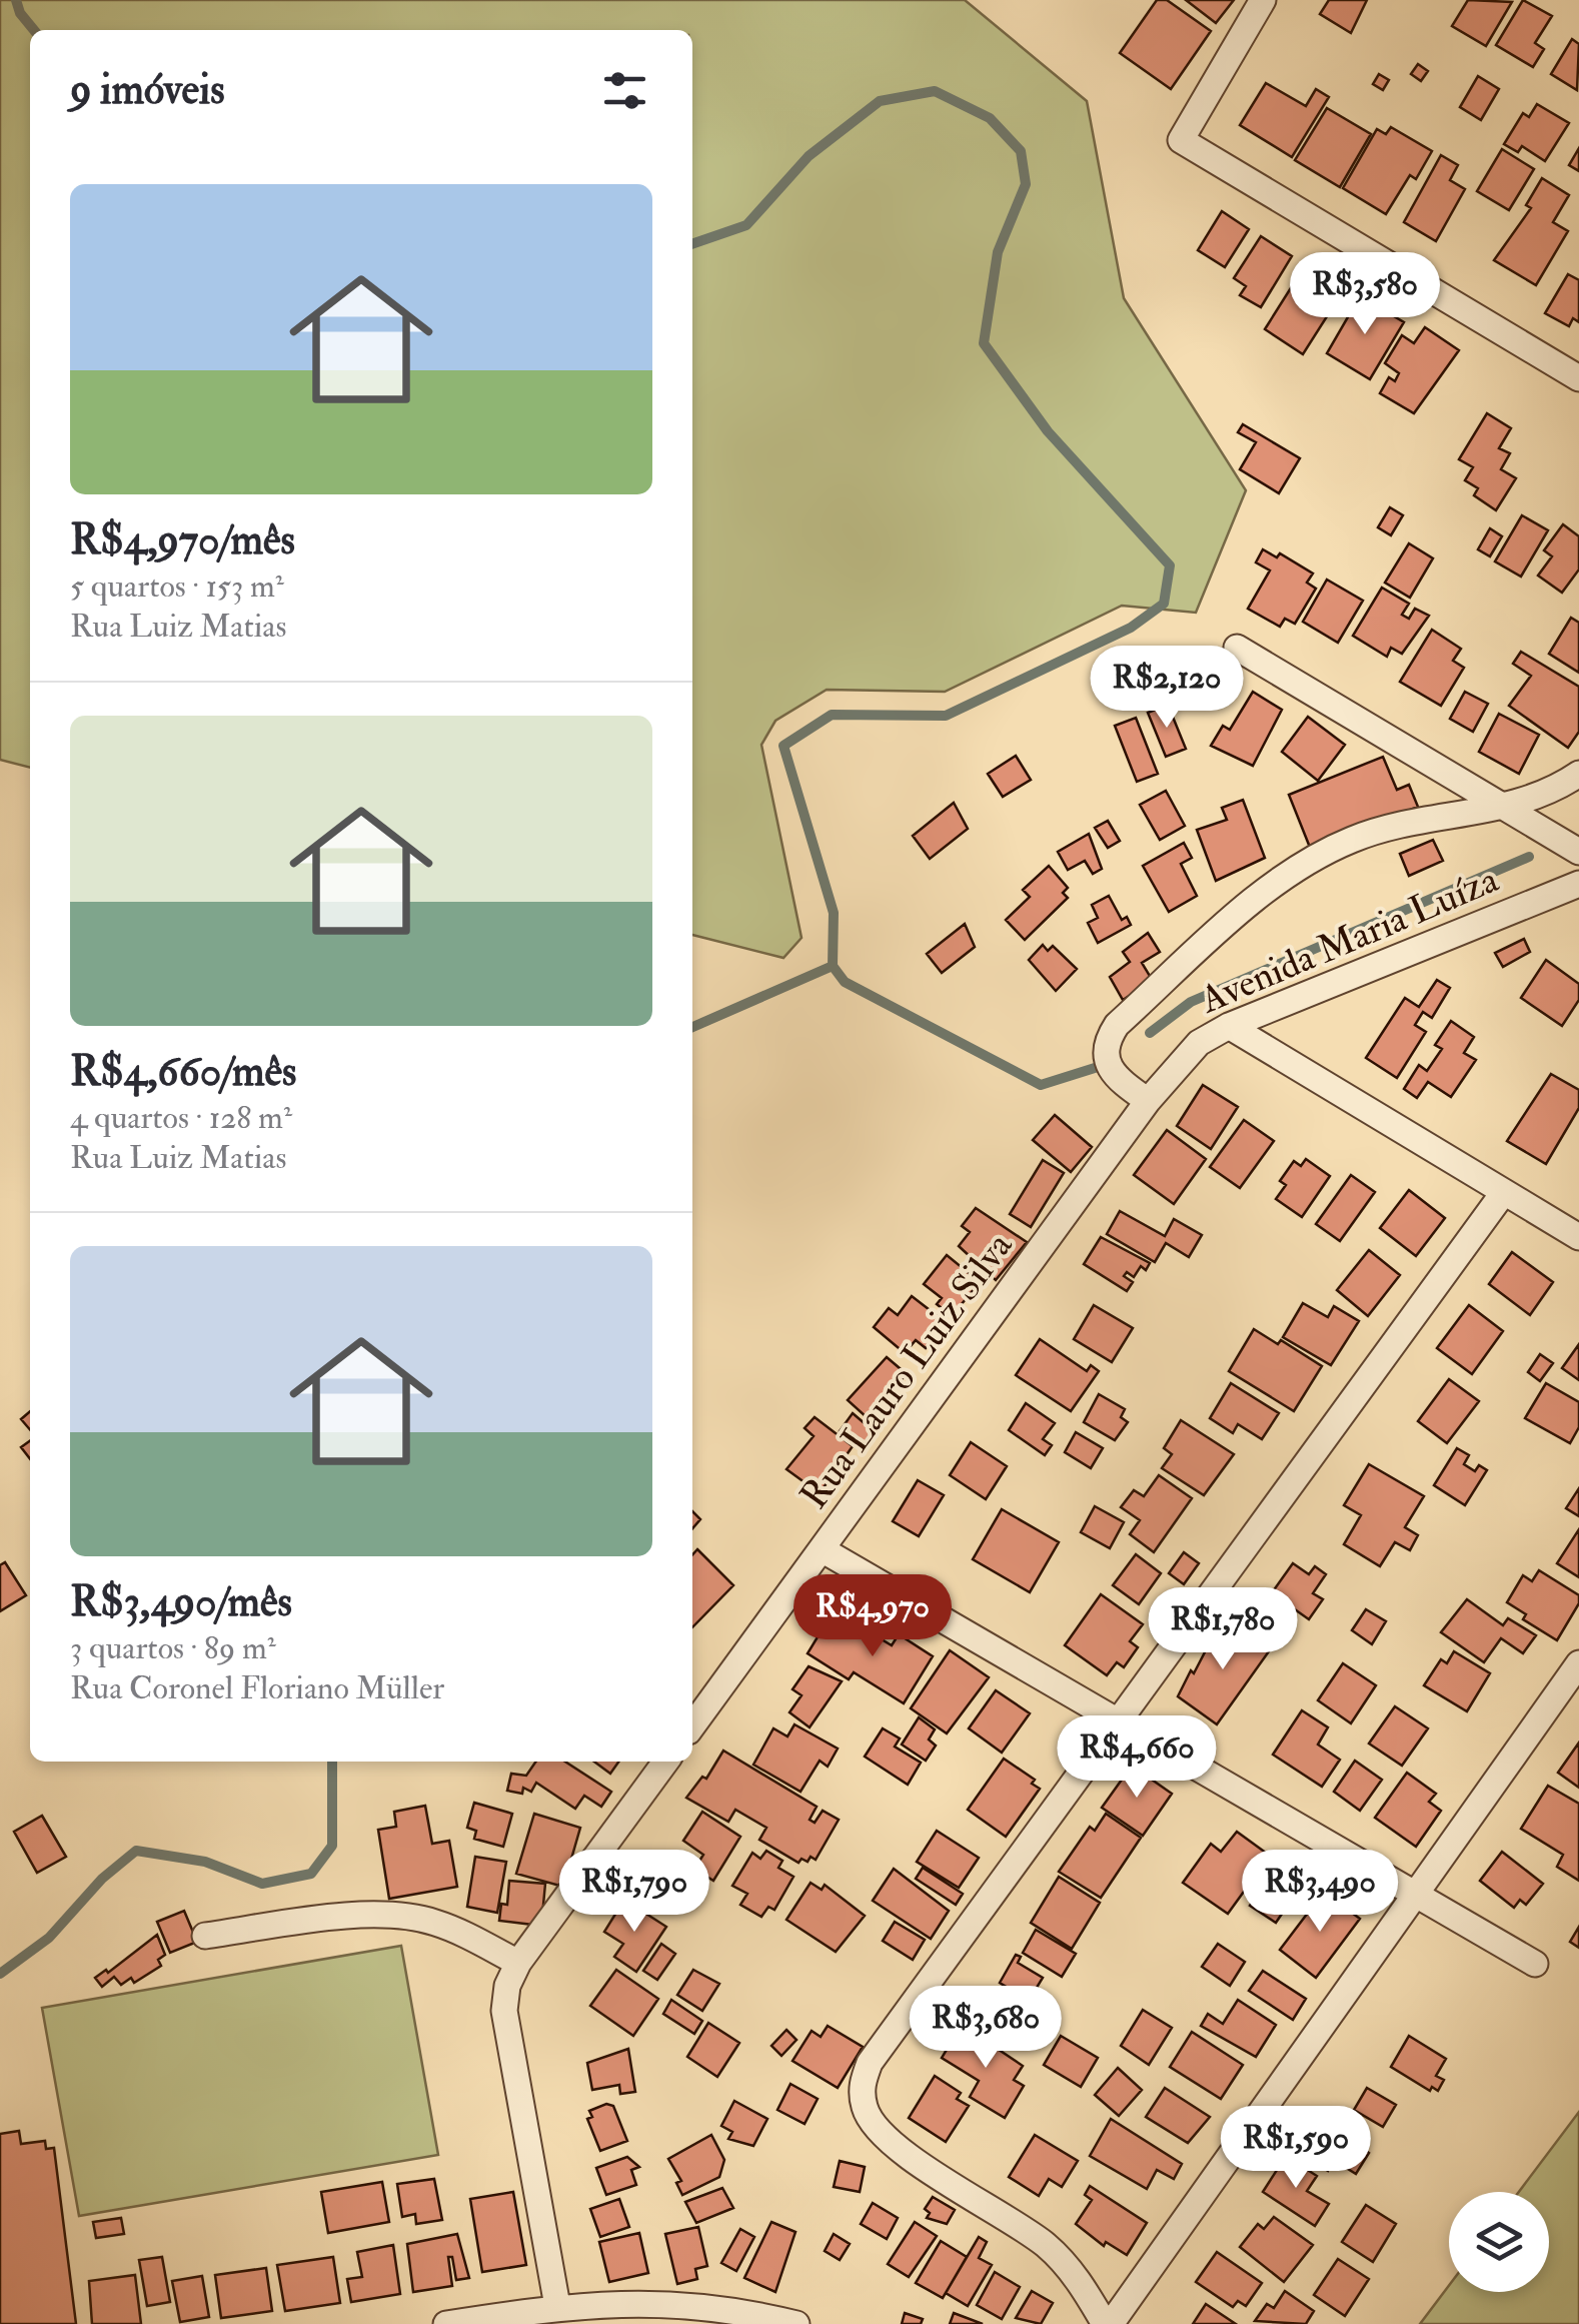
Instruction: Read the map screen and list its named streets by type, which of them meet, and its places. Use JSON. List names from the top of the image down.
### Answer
{
  "streets": {
    "street": ["Avenida Maria Luíza", "Rua Lauro Luiz Silva"]
  },
  "crossings": [
    ["Avenida Maria Luíza", "Rua Lauro Luiz Silva"]
  ],
  "page": {
    "heading": "9 imóveis",
    "list": [
      {
        "name": "R$4,970/mês",
        "note": "5 quartos · 153 m² · Rua Luiz Matias"
      },
      {
        "name": "R$4,660/mês",
        "note": "4 quartos · 128 m² · Rua Luiz Matias"
      },
      {
        "name": "R$3,490/mês",
        "note": "3 quartos · 89 m² · Rua Coronel Floriano Müller"
      }
    ],
    "price": [
      "R$3,580",
      "R$2,120",
      "R$4,970",
      "R$1,780",
      "R$4,660",
      "R$1,790",
      "R$3,490",
      "R$3,680",
      "R$1,590"
    ]
  }
}
